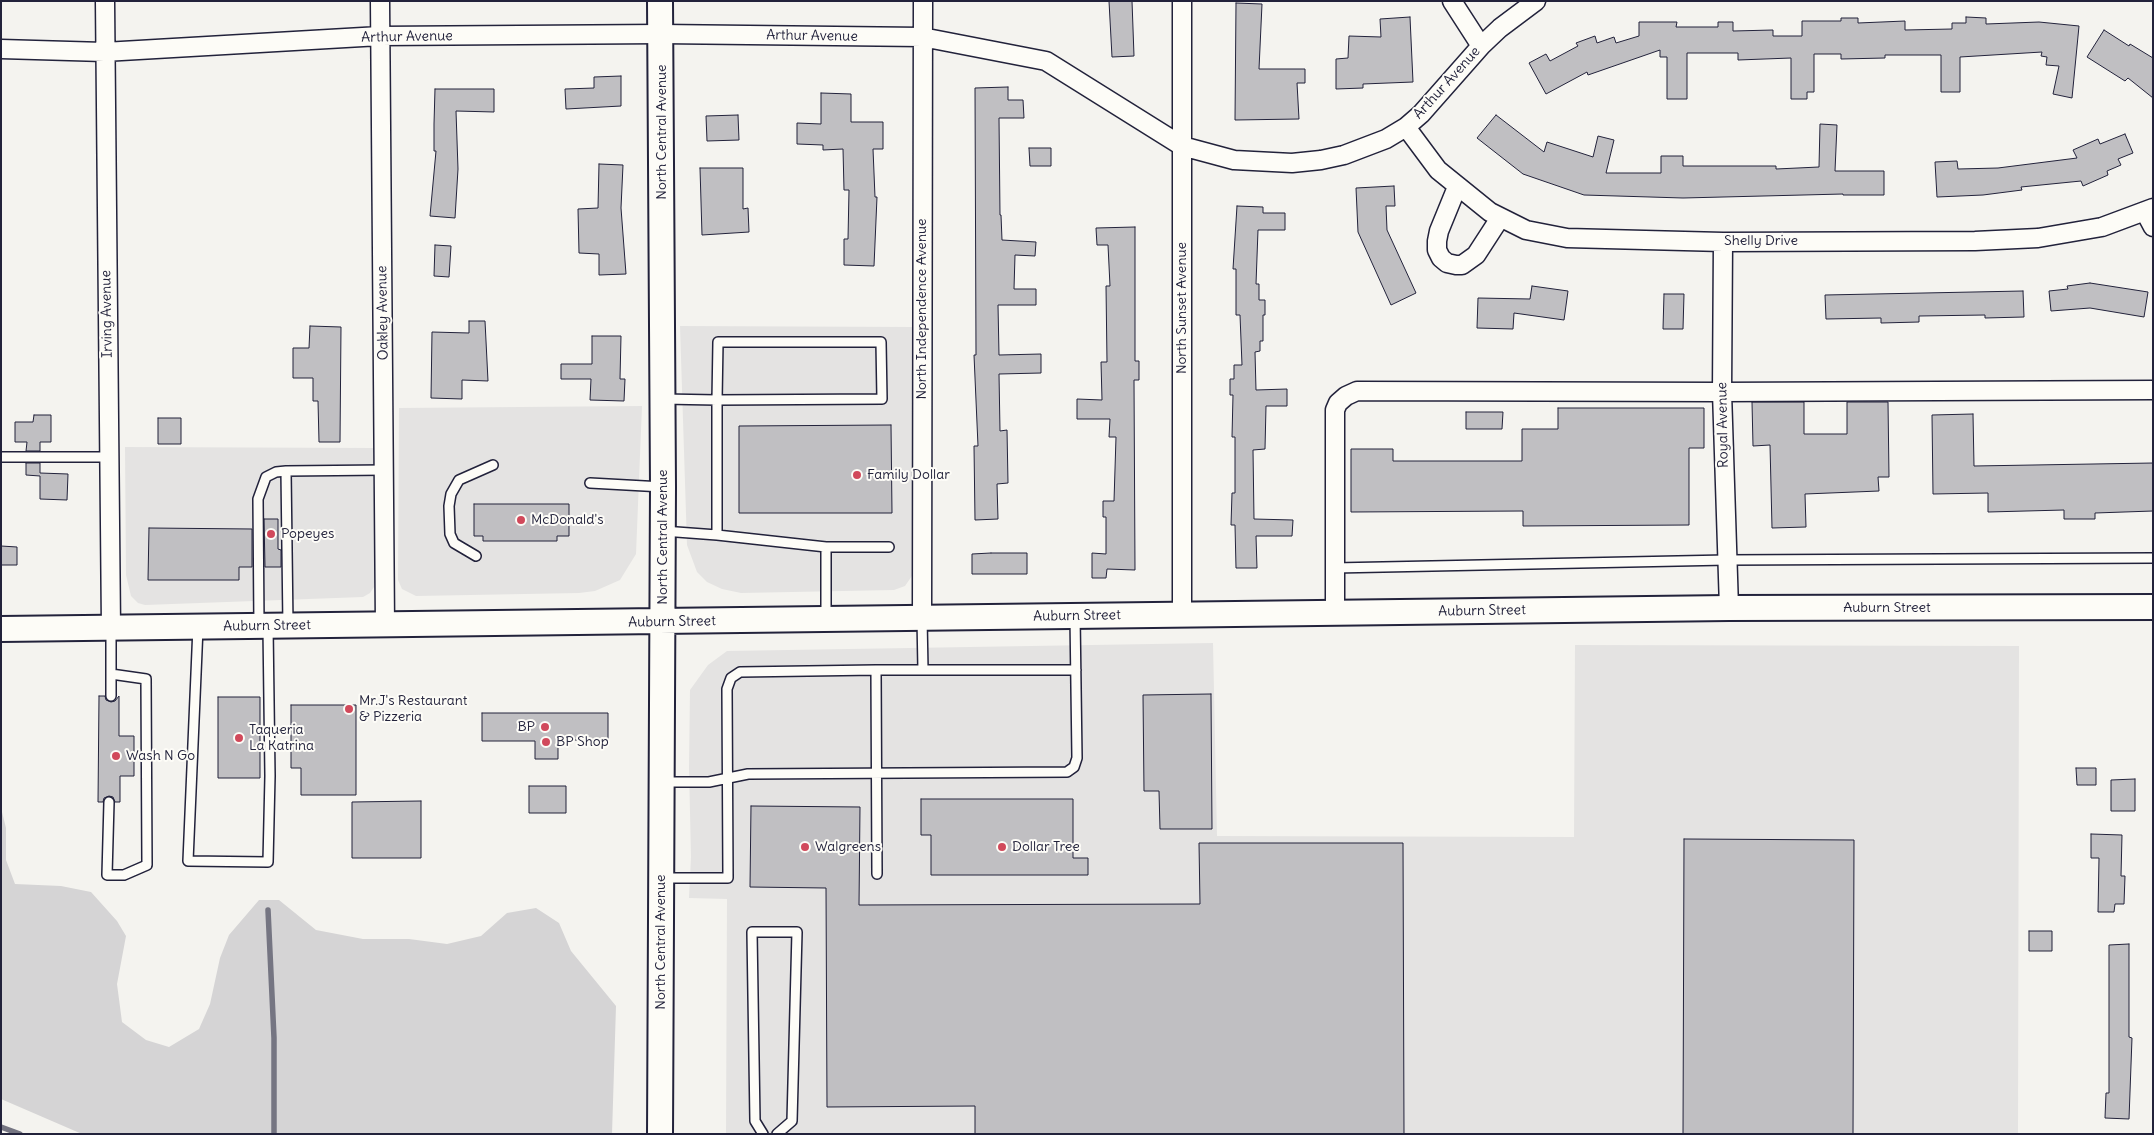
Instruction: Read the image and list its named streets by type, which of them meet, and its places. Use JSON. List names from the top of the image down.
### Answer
{
  "streets": {
    "main road": ["North Central Avenue", "Auburn Street"],
    "street": [
      "Arthur Avenue",
      "Shelly Drive",
      "North Sunset Avenue",
      "North Independence Avenue",
      "Oakley Avenue",
      "Irving Avenue",
      "Royal Avenue"
    ]
  },
  "crossings": [
    ["Arthur Avenue", "North Central Avenue"],
    ["Arthur Avenue", "Shelly Drive"],
    ["Arthur Avenue", "North Sunset Avenue"],
    ["Arthur Avenue", "North Independence Avenue"],
    ["Arthur Avenue", "Oakley Avenue"],
    ["Arthur Avenue", "Irving Avenue"],
    ["North Central Avenue", "Auburn Street"],
    ["Shelly Drive", "Royal Avenue"],
    ["North Sunset Avenue", "Auburn Street"],
    ["North Independence Avenue", "Auburn Street"],
    ["Oakley Avenue", "Auburn Street"],
    ["Irving Avenue", "Auburn Street"],
    ["Royal Avenue", "Auburn Street"]
  ],
  "places": [
    "Family Dollar",
    "McDonald's",
    "Popeyes",
    "Mr.J's Restaurant & Pizzeria",
    "BP",
    "Taqueria La Katrina",
    "BP Shop",
    "Wash N Go",
    "Walgreens",
    "Dollar Tree"
  ]
}
